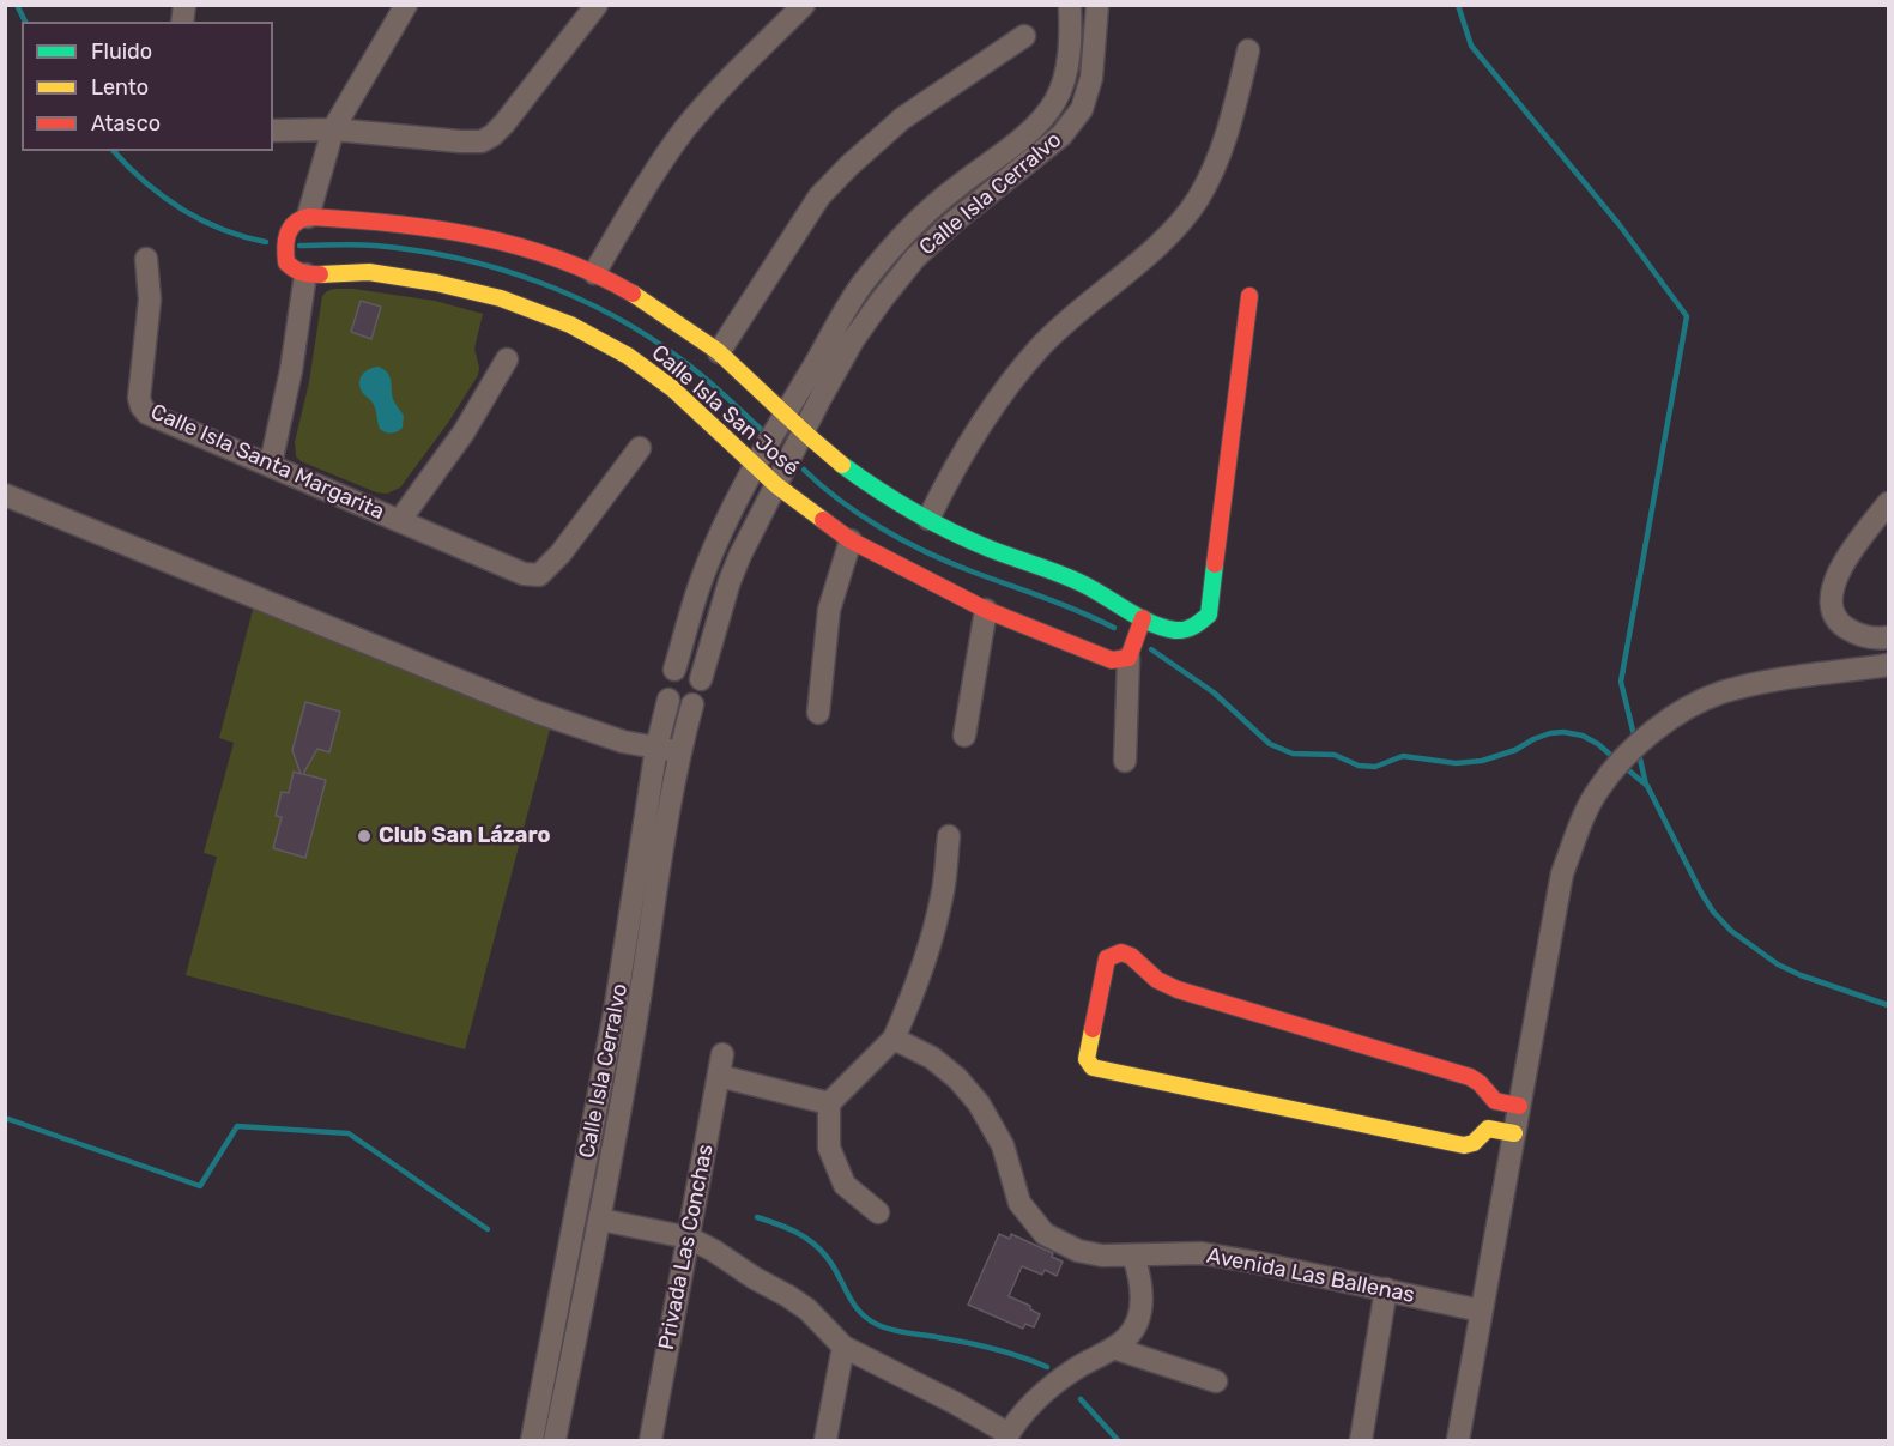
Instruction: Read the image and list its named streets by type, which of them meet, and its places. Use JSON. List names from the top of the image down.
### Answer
{
  "streets": {
    "street": [
      "Calle Isla Cerralvo",
      "Calle Isla San José",
      "Calle Isla Santa Margarita",
      "Privada Las Conchas",
      "Avenida Las Ballenas"
    ]
  },
  "crossings": [
    ["Calle Isla Cerralvo", "Calle Isla San José"]
  ],
  "places": ["Club San Lázaro"],
  "legend": ["Fluido", "Lento", "Atasco"]
}
